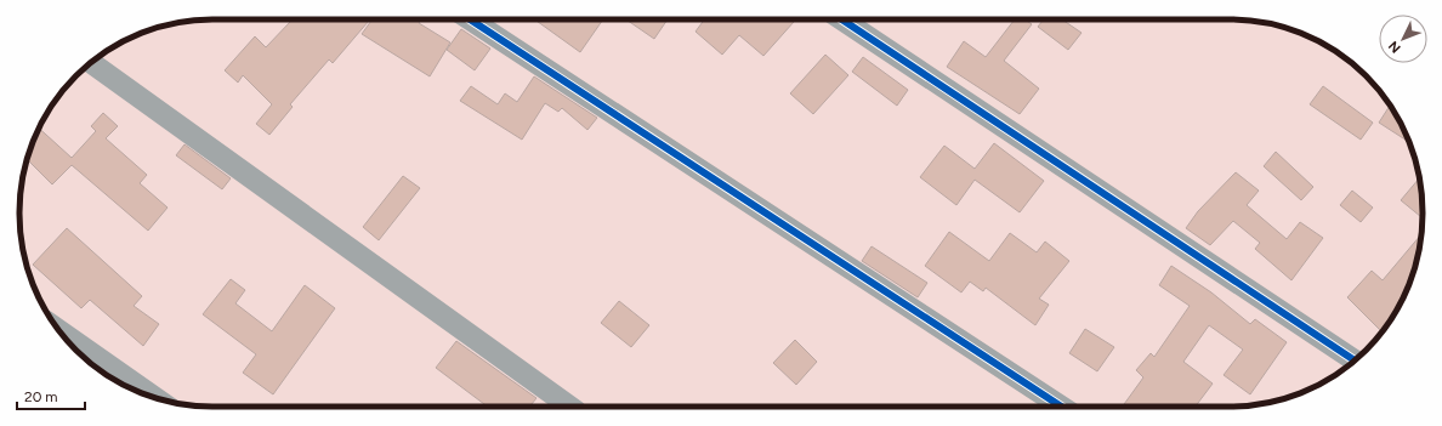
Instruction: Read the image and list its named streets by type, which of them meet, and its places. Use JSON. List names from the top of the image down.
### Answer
{
  "scale_bar": "20 m",
  "north": "bottom left"
}
